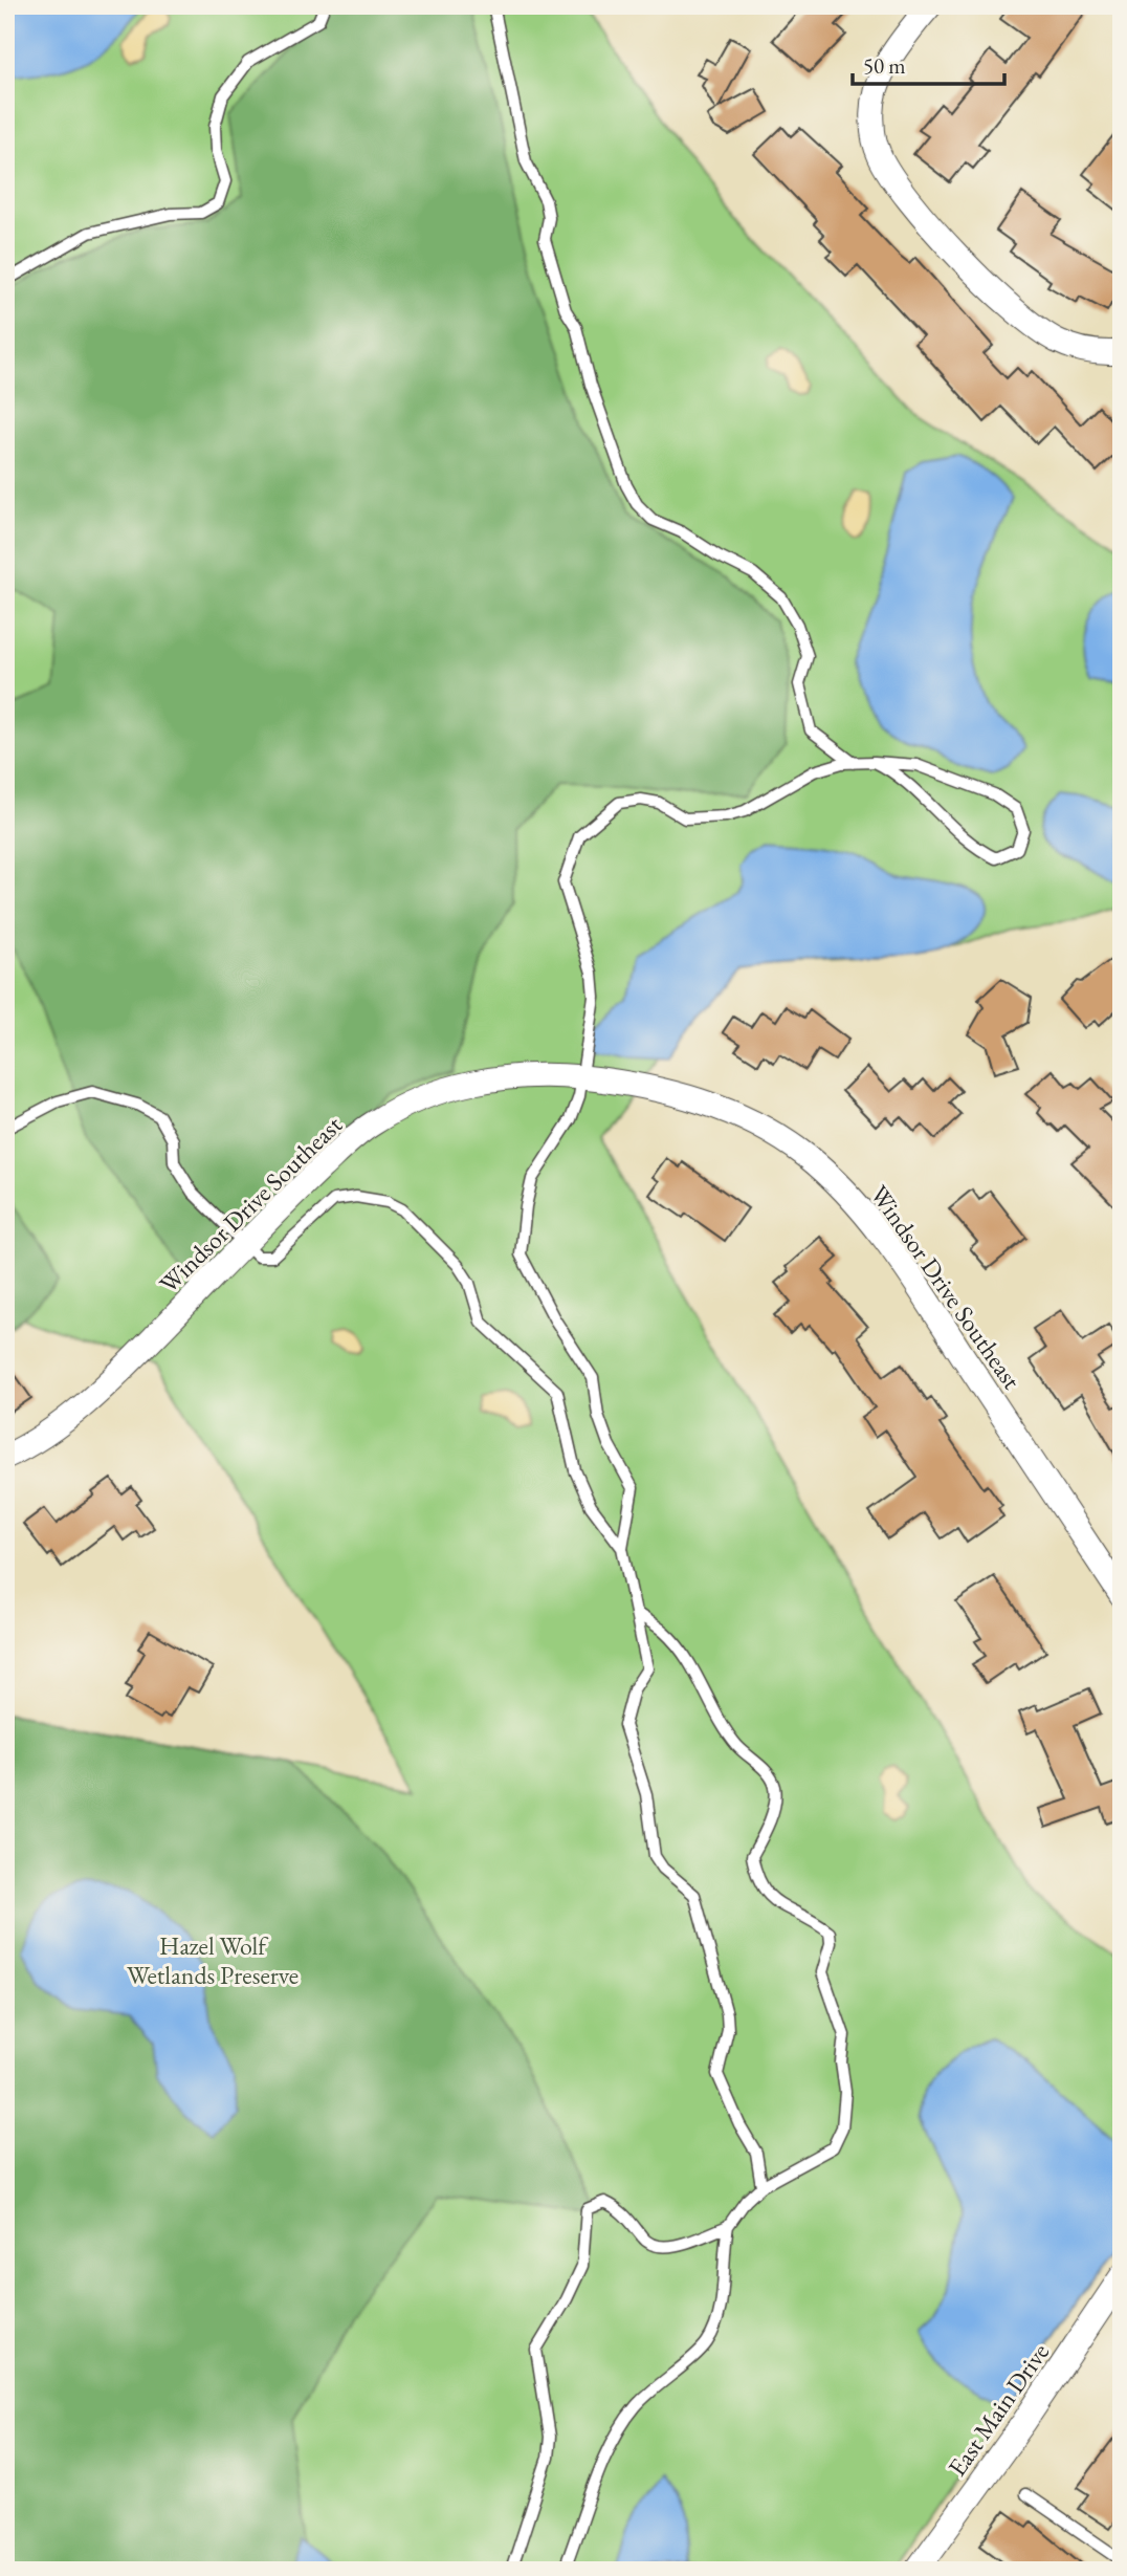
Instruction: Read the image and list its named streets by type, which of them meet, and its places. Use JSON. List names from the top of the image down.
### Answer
{
  "streets": {
    "street": ["Windsor Drive Southeast", "East Main Drive"]
  },
  "parks": ["Hazel Wolf Wetlands Preserve"],
  "scale_bar": "50 m"
}
